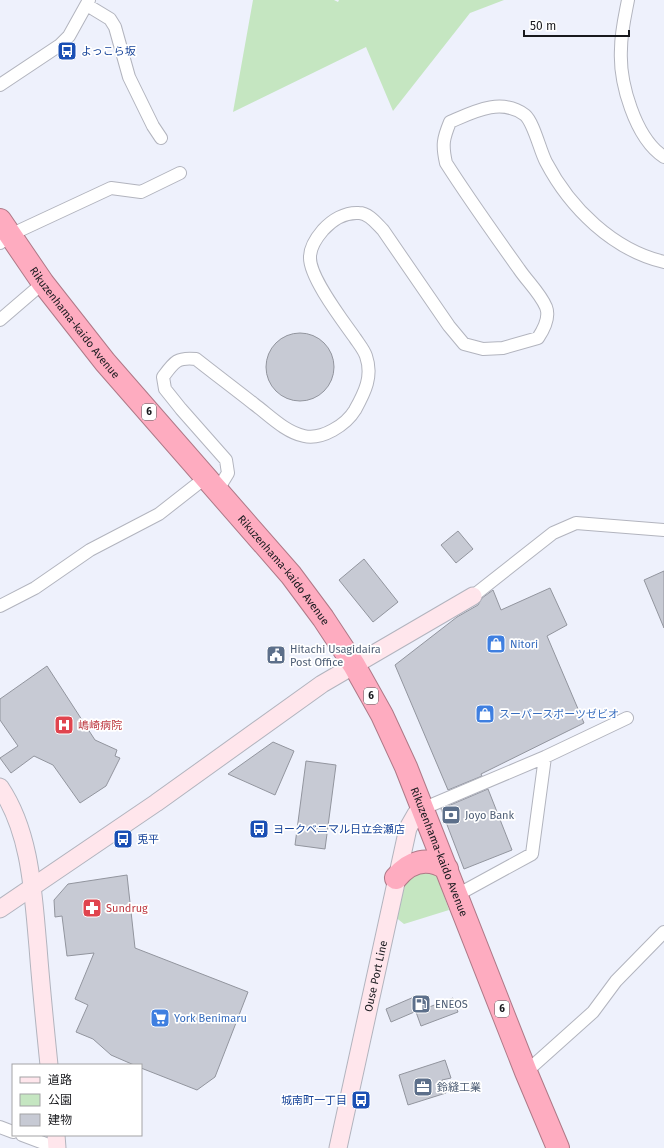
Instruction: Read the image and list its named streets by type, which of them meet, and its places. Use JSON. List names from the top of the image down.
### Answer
{
  "streets": {
    "highway": ["Rikuzenhama-kaido Avenue", "6"],
    "street": ["Ouse Port Line"]
  },
  "crossings": [
    ["Rikuzenhama-kaido Avenue", "Ouse Port Line"]
  ],
  "places": {
    "bus stop": [
      "よっこら坂",
      "ヨークベニマル日立会瀬店",
      "兎平",
      "城南町一丁目"
    ],
    "shop": ["Nitori", "スーパースポーツゼビオ"],
    "public building": ["Hitachi Usagidaira Post Office"],
    "hospital": ["嶋崎病院"],
    "bank": ["Joyo Bank"],
    "pharmacy": ["Sundrug"],
    "fuel station": ["ENEOS"],
    "supermarket": ["York Benimaru"],
    "office": ["鈴縫工業"]
  },
  "legend": ["道路", "公園", "建物"],
  "scale_bar": "50 m"
}
